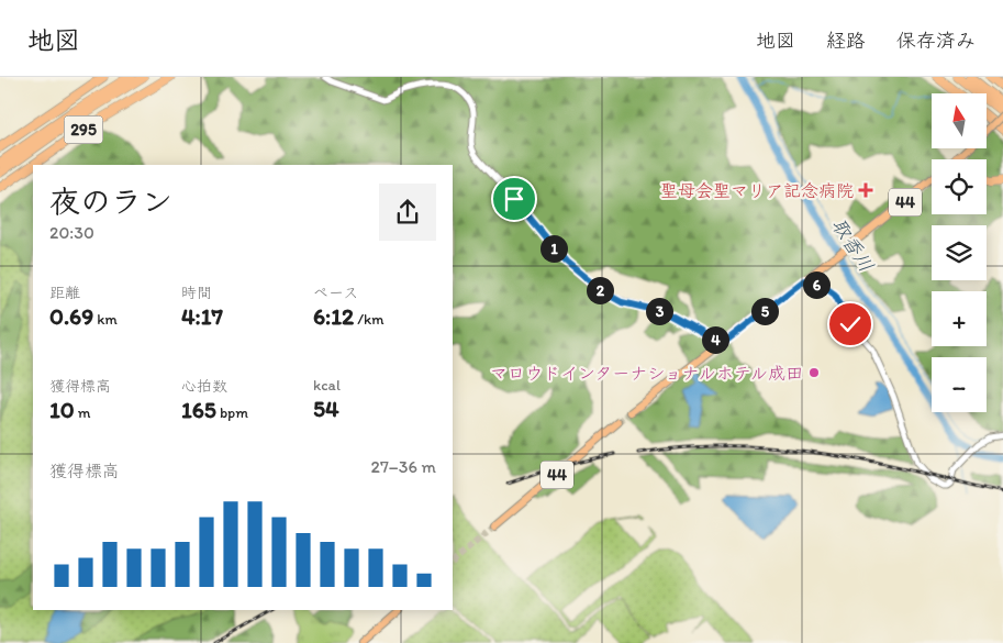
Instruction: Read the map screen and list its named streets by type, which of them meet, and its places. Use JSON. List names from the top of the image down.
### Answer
{
  "streets": {
    "highway": ["295"],
    "main road": ["44"]
  },
  "water": ["取香川"],
  "places": {
    "health": ["聖母会聖マリア記念病院"],
    "other": ["マロウドインターナショナルホテル成田"]
  },
  "north": "top",
  "page": {
    "header": "地図",
    "nav": ["地図", "経路", "保存済み"],
    "map_buttons": ["+", "−"],
    "heading": ["夜のラン", "20:30"],
    "pins": [
      "1",
      "6",
      "2",
      "3",
      "5",
      "4"
    ],
    "stats": [
      ["距離", "0.69 km"],
      ["時間", "4:17"],
      ["ペース", "6:12 /km"],
      ["獲得標高", "10 m"],
      ["心拍数", "165 bpm"],
      ["kcal", "54"]
    ],
    "chart": ["獲得標高", "27–36 m"]
  }
}
